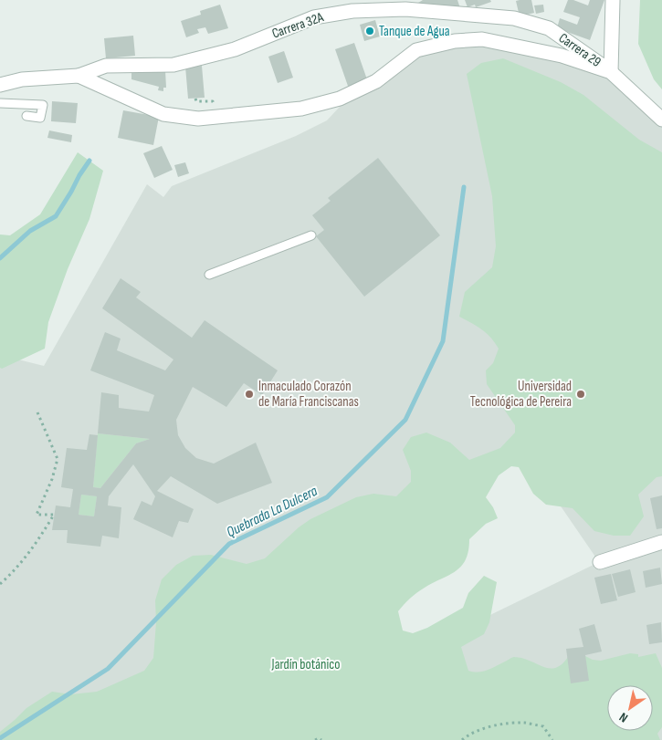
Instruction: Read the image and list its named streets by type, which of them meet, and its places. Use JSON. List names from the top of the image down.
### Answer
{
  "streets": {
    "street": ["Carrera 32A", "Carrera 29"]
  },
  "crossings": [
    ["Carrera 32A", "Carrera 29"]
  ],
  "water": ["Quebrada La Dulcera"],
  "parks": ["Jardín botánico"],
  "places": ["Tanque de Agua", "Inmaculado Corazón de María Franciscanas", "Universidad Tecnológica de Pereira"],
  "north": "bottom left"
}
